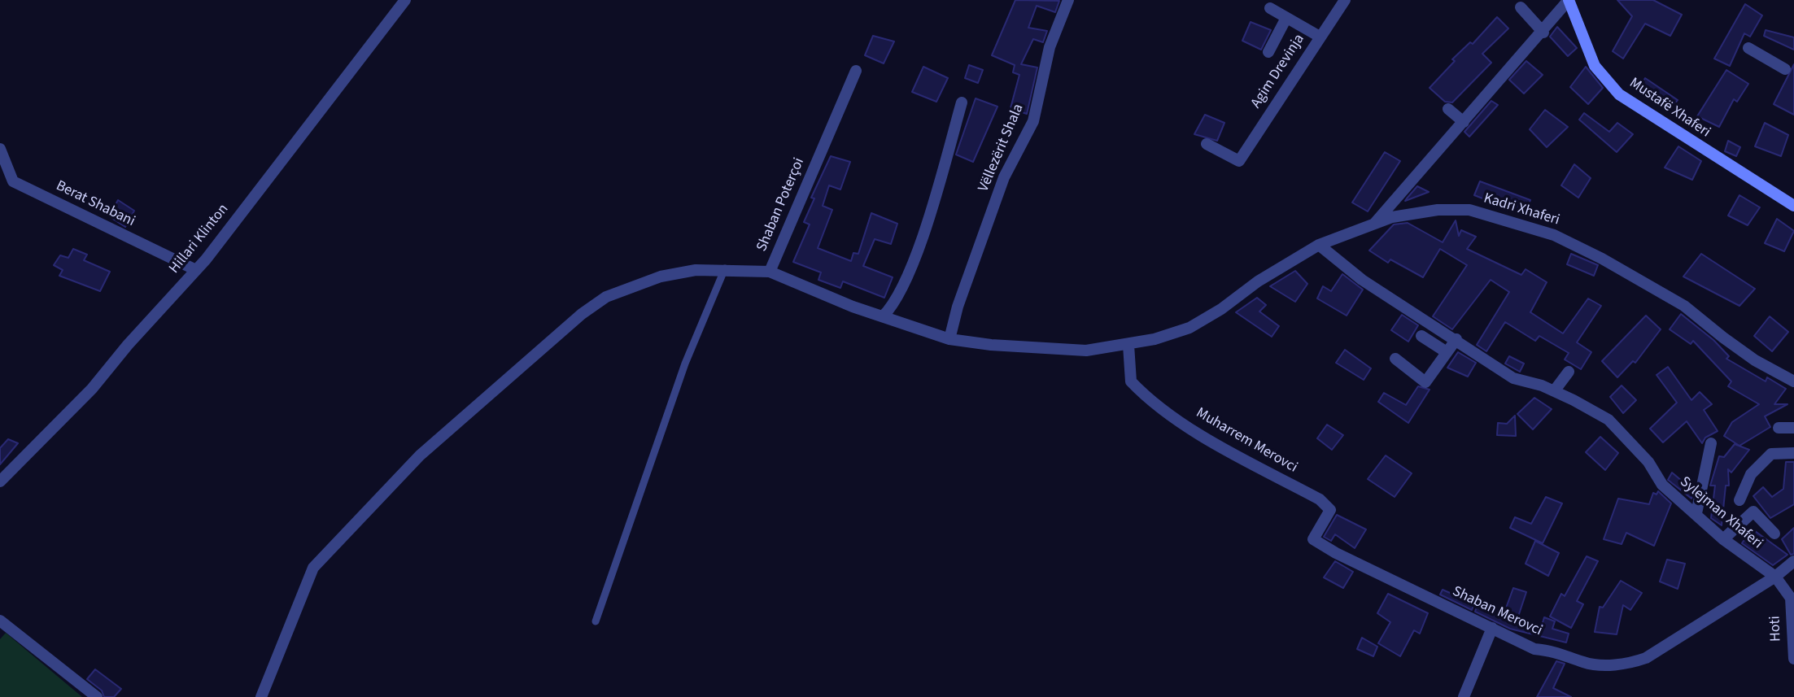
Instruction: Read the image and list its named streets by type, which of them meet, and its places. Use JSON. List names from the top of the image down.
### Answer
{
  "streets": {
    "street": [
      "Agim Drevinja",
      "Mustafë Xhaferi",
      "Vëllezërit Shala",
      "Berat Shabani",
      "Shaban Poterçoi",
      "Kadri Xhaferi",
      "Hillari Klinton",
      "Muharrem Merovci",
      "Sylejman Xhaferi",
      "Shaban Merovci",
      "Hoti"
    ]
  },
  "crossings": [
    ["Vëllezërit Shala", "Shaban Poterçoi"],
    ["Berat Shabani", "Hillari Klinton"],
    ["Shaban Poterçoi", "Kadri Xhaferi"],
    ["Shaban Poterçoi", "Muharrem Merovci"],
    ["Kadri Xhaferi", "Muharrem Merovci"],
    ["Kadri Xhaferi", "Sylejman Xhaferi"],
    ["Muharrem Merovci", "Shaban Merovci"],
    ["Sylejman Xhaferi", "Shaban Merovci"],
    ["Sylejman Xhaferi", "Hoti"],
    ["Shaban Merovci", "Hoti"]
  ]
}
